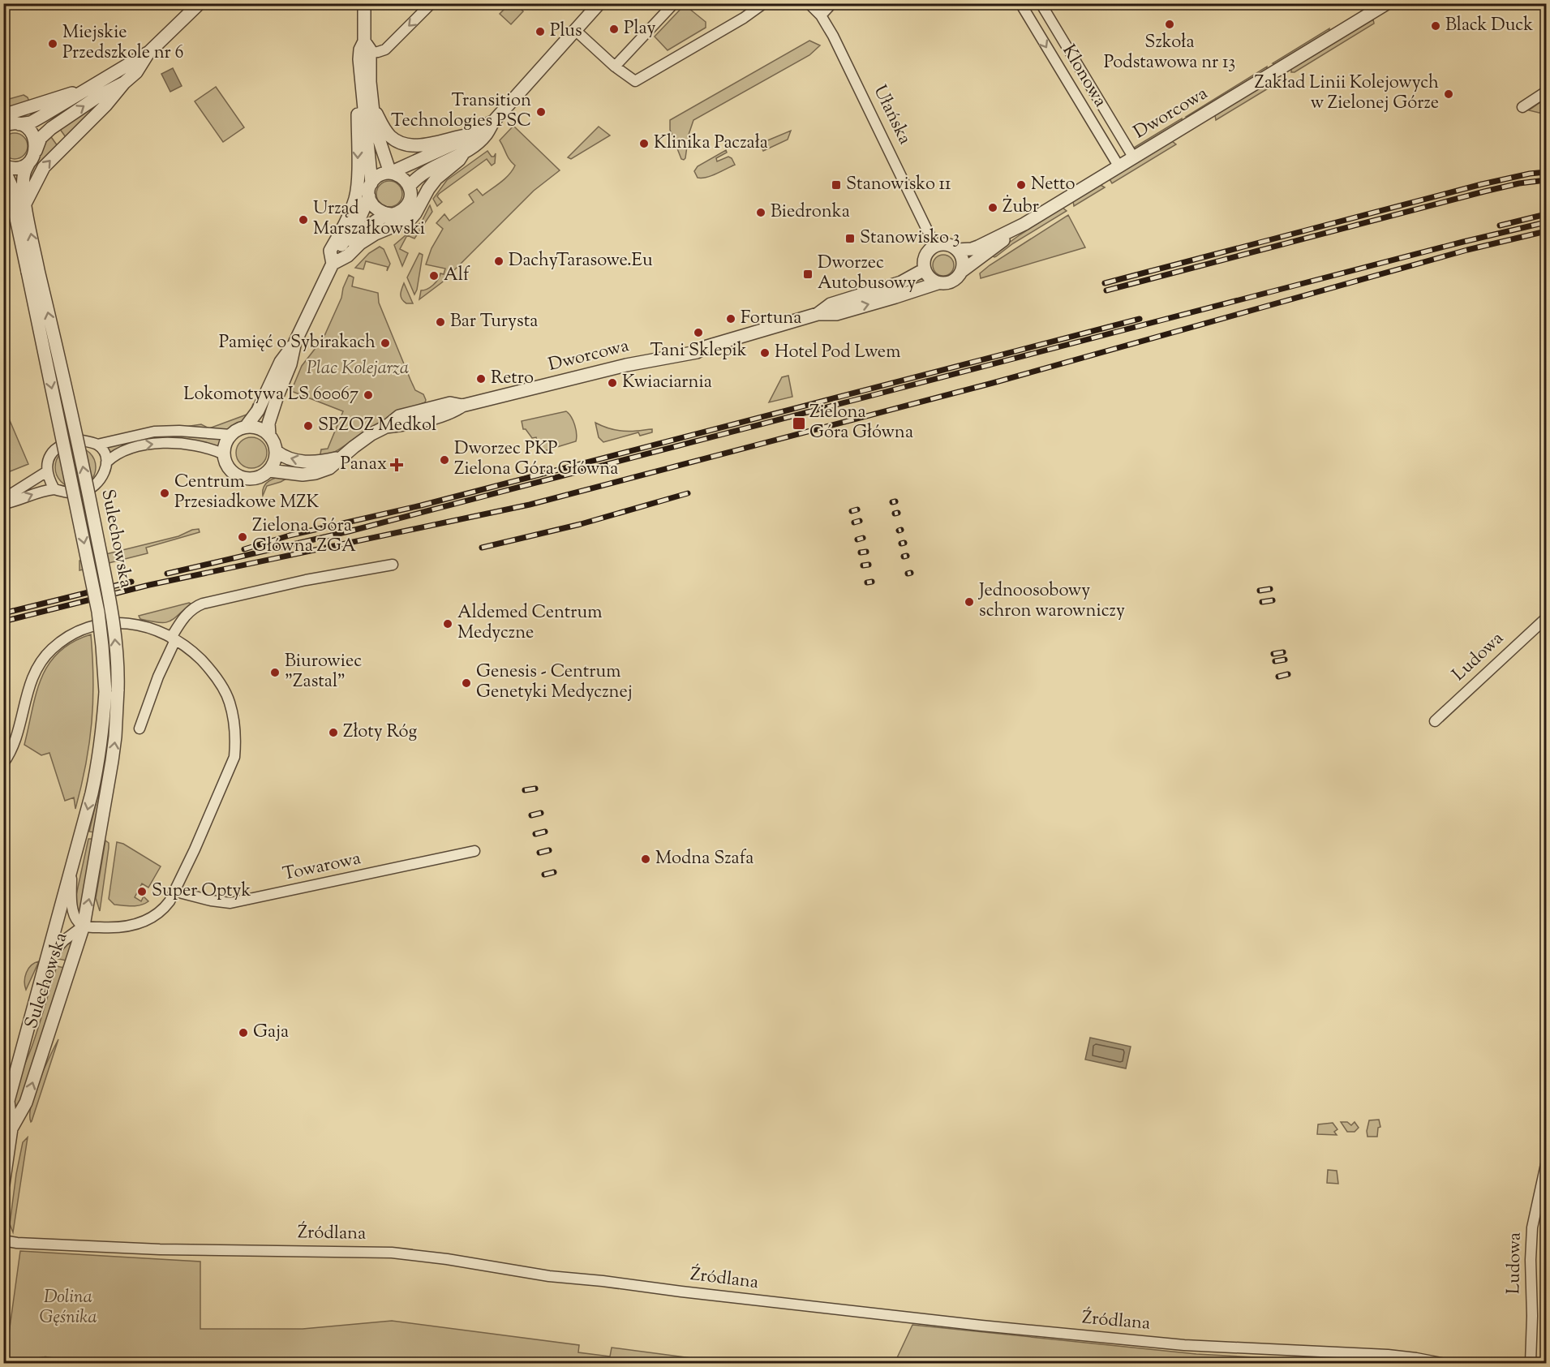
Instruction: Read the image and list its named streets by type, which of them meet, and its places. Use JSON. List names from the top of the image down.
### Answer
{
  "streets": {
    "street": [
      "Klonowa",
      "Dworcowa",
      "Ułańska",
      "Sulechowska",
      "Ludowa",
      "Towarowa",
      "Źródlana"
    ]
  },
  "crossings": [
    ["Klonowa", "Dworcowa"],
    ["Dworcowa", "Ułańska"],
    ["Sulechowska", "Towarowa"]
  ],
  "parks": ["Plac Kolejarza", "Dolina Gęśnika"],
  "places": {
    "other": [
      "Szkoła Podstawowa nr 13",
      "Black Duck",
      "Play",
      "Plus",
      "Miejskie Przedszkole nr 6",
      "Zakład Linii Kolejowych w Zielonej Górze",
      "Transition Technologies PSC",
      "Klinika Paczała",
      "Netto",
      "Żubr",
      "Biedronka",
      "Urząd Marszałkowski",
      "DachyTarasowe.Eu",
      "Alf",
      "Fortuna",
      "Bar Turysta",
      "Tani Sklepik",
      "Pamięć o Sybirakach",
      "Hotel Pod Lwem",
      "Retro",
      "Kwiaciarnia",
      "Lokomotywa LS 60067",
      "SPZOZ Medkol",
      "Dworzec PKP Zielona Góra Główna",
      "Centrum Przesiadkowe MZK",
      "Zielona Góra Główna ZGA",
      "Jednoosobowy schron warowniczy",
      "Aldemed Centrum Medyczne",
      "Biurowiec \"Zastal\"",
      "Genesis - Centrum Genetyki Medycznej",
      "Złoty Róg",
      "Modna Szafa",
      "Super Optyk",
      "Gaja"
    ],
    "transit": [
      "Stanowisko 11",
      "Stanowisko 3",
      "Dworzec Autobusowy",
      "Zielona Góra Główna"
    ],
    "health": ["Panax"]
  }
}
